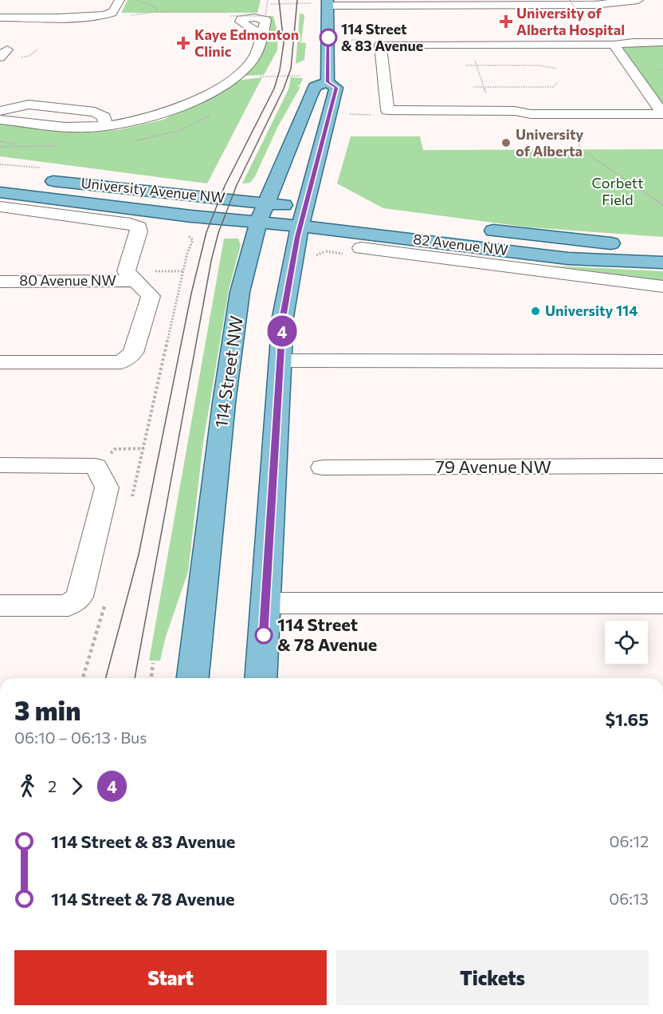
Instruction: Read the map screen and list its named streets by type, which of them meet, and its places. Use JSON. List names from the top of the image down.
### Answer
{
  "streets": {
    "main road": ["University Avenue NW", "82 Avenue NW", "114 Street NW"],
    "street": ["80 Avenue NW", "79 Avenue NW"]
  },
  "crossings": [
    ["University Avenue NW", "82 Avenue NW"],
    ["University Avenue NW", "80 Avenue NW"],
    ["University Avenue NW", "114 Street NW"],
    ["82 Avenue NW", "114 Street NW"]
  ],
  "parks": ["Corbett Field"],
  "places": {
    "health": ["University of Alberta Hospital", "Kaye Edmonton Clinic"],
    "other": [
      "114 Street & 83 Avenue",
      "University of Alberta",
      "University 114",
      "114 Street & 78 Avenue"
    ]
  },
  "lines": ["bus line 4"],
  "page": {
    "on_map": "4",
    "heading": ["3 min", "06:10 – 06:13 · Bus", "$1.65"],
    "legs": ["2", "4"],
    "list": [
      {
        "name": "114 Street & 83 Avenue",
        "value": "06:12"
      },
      {
        "name": "114 Street & 78 Avenue",
        "value": "06:13"
      }
    ],
    "buttons": ["Start", "Tickets"]
  }
}
